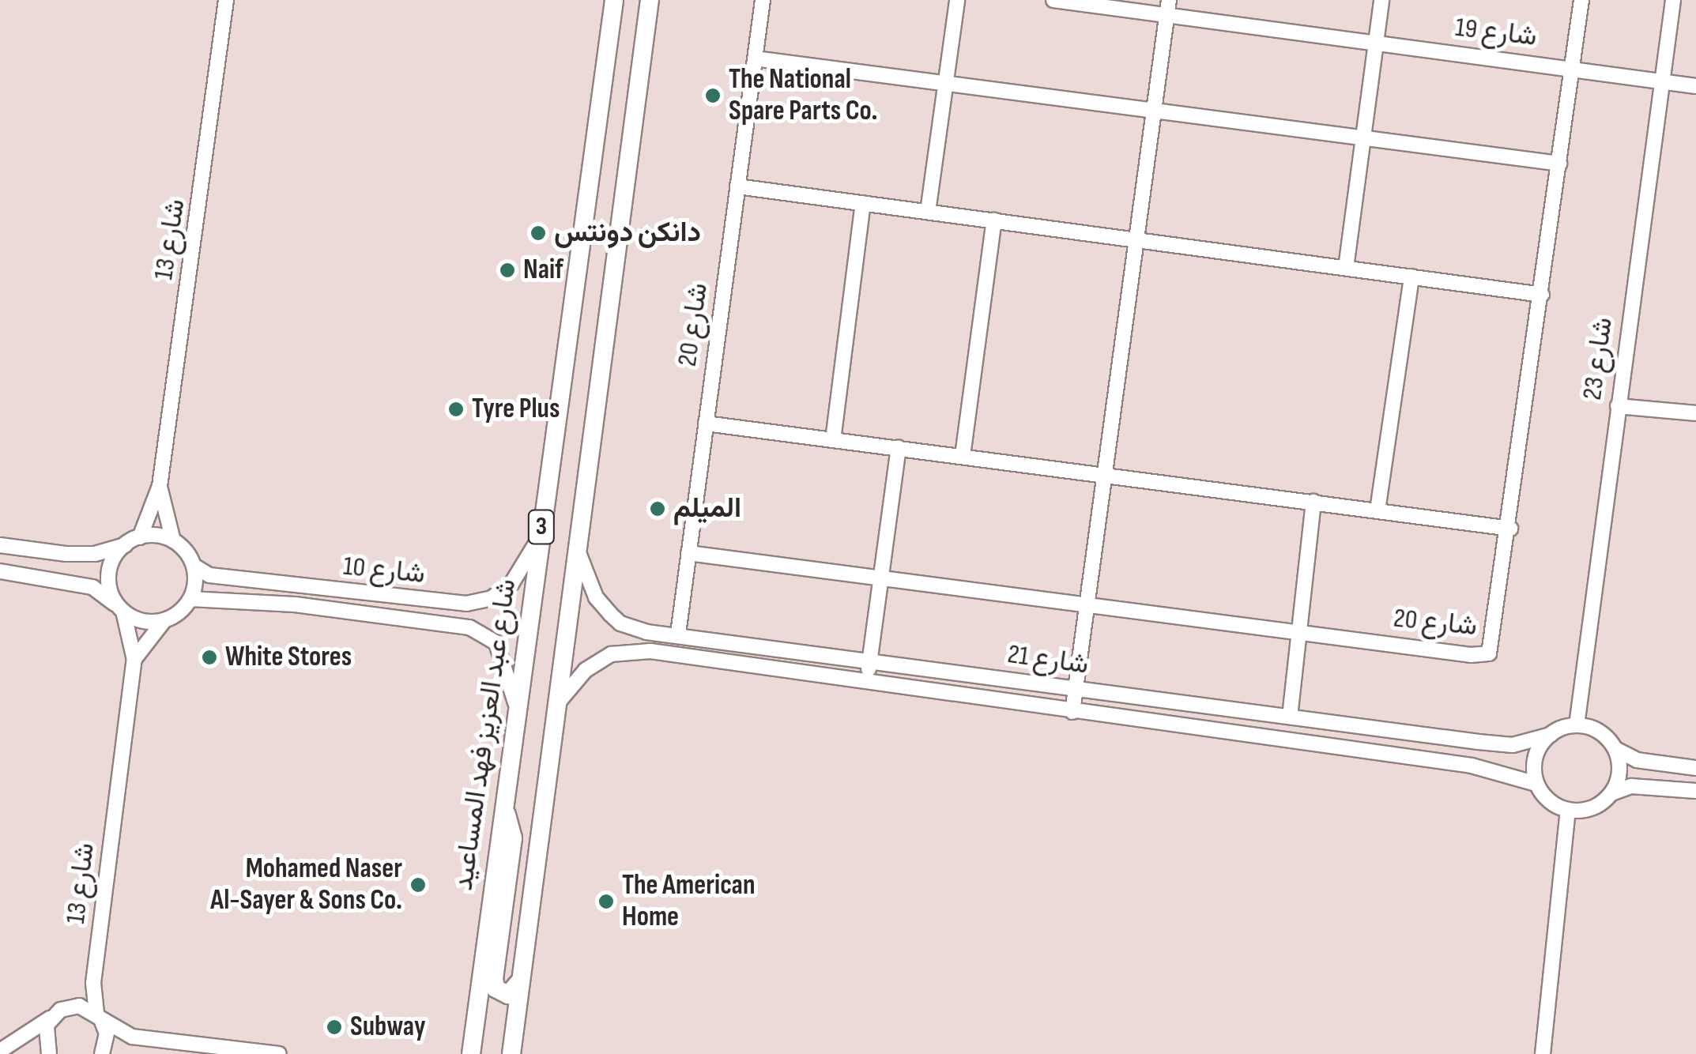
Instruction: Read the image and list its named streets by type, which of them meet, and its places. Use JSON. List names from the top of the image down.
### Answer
{
  "streets": {
    "main road": ["3", "شارع عبد العزيز فهد المساعيد"],
    "street": [
      "شارع 19",
      "شارع 13",
      "شارع 20",
      "شارع 23",
      "شارع 10",
      "شارع 21"
    ]
  },
  "crossings": [
    ["شارع 19", "شارع 20"],
    ["شارع 19", "شارع 23"],
    ["شارع 13", "شارع 10"],
    ["شارع 20", "شارع 21"],
    ["شارع 23", "شارع 21"],
    ["3", "شارع 21"],
    ["شارع 10", "شارع عبد العزيز فهد المساعيد"]
  ],
  "places": [
    "The National Spare Parts Co.",
    "دانكن دونتس",
    "Naif",
    "Tyre Plus",
    "الميلم",
    "White Stores",
    "Mohamed Naser Al-Sayer & Sons Co.",
    "The American Home",
    "Subway"
  ]
}
